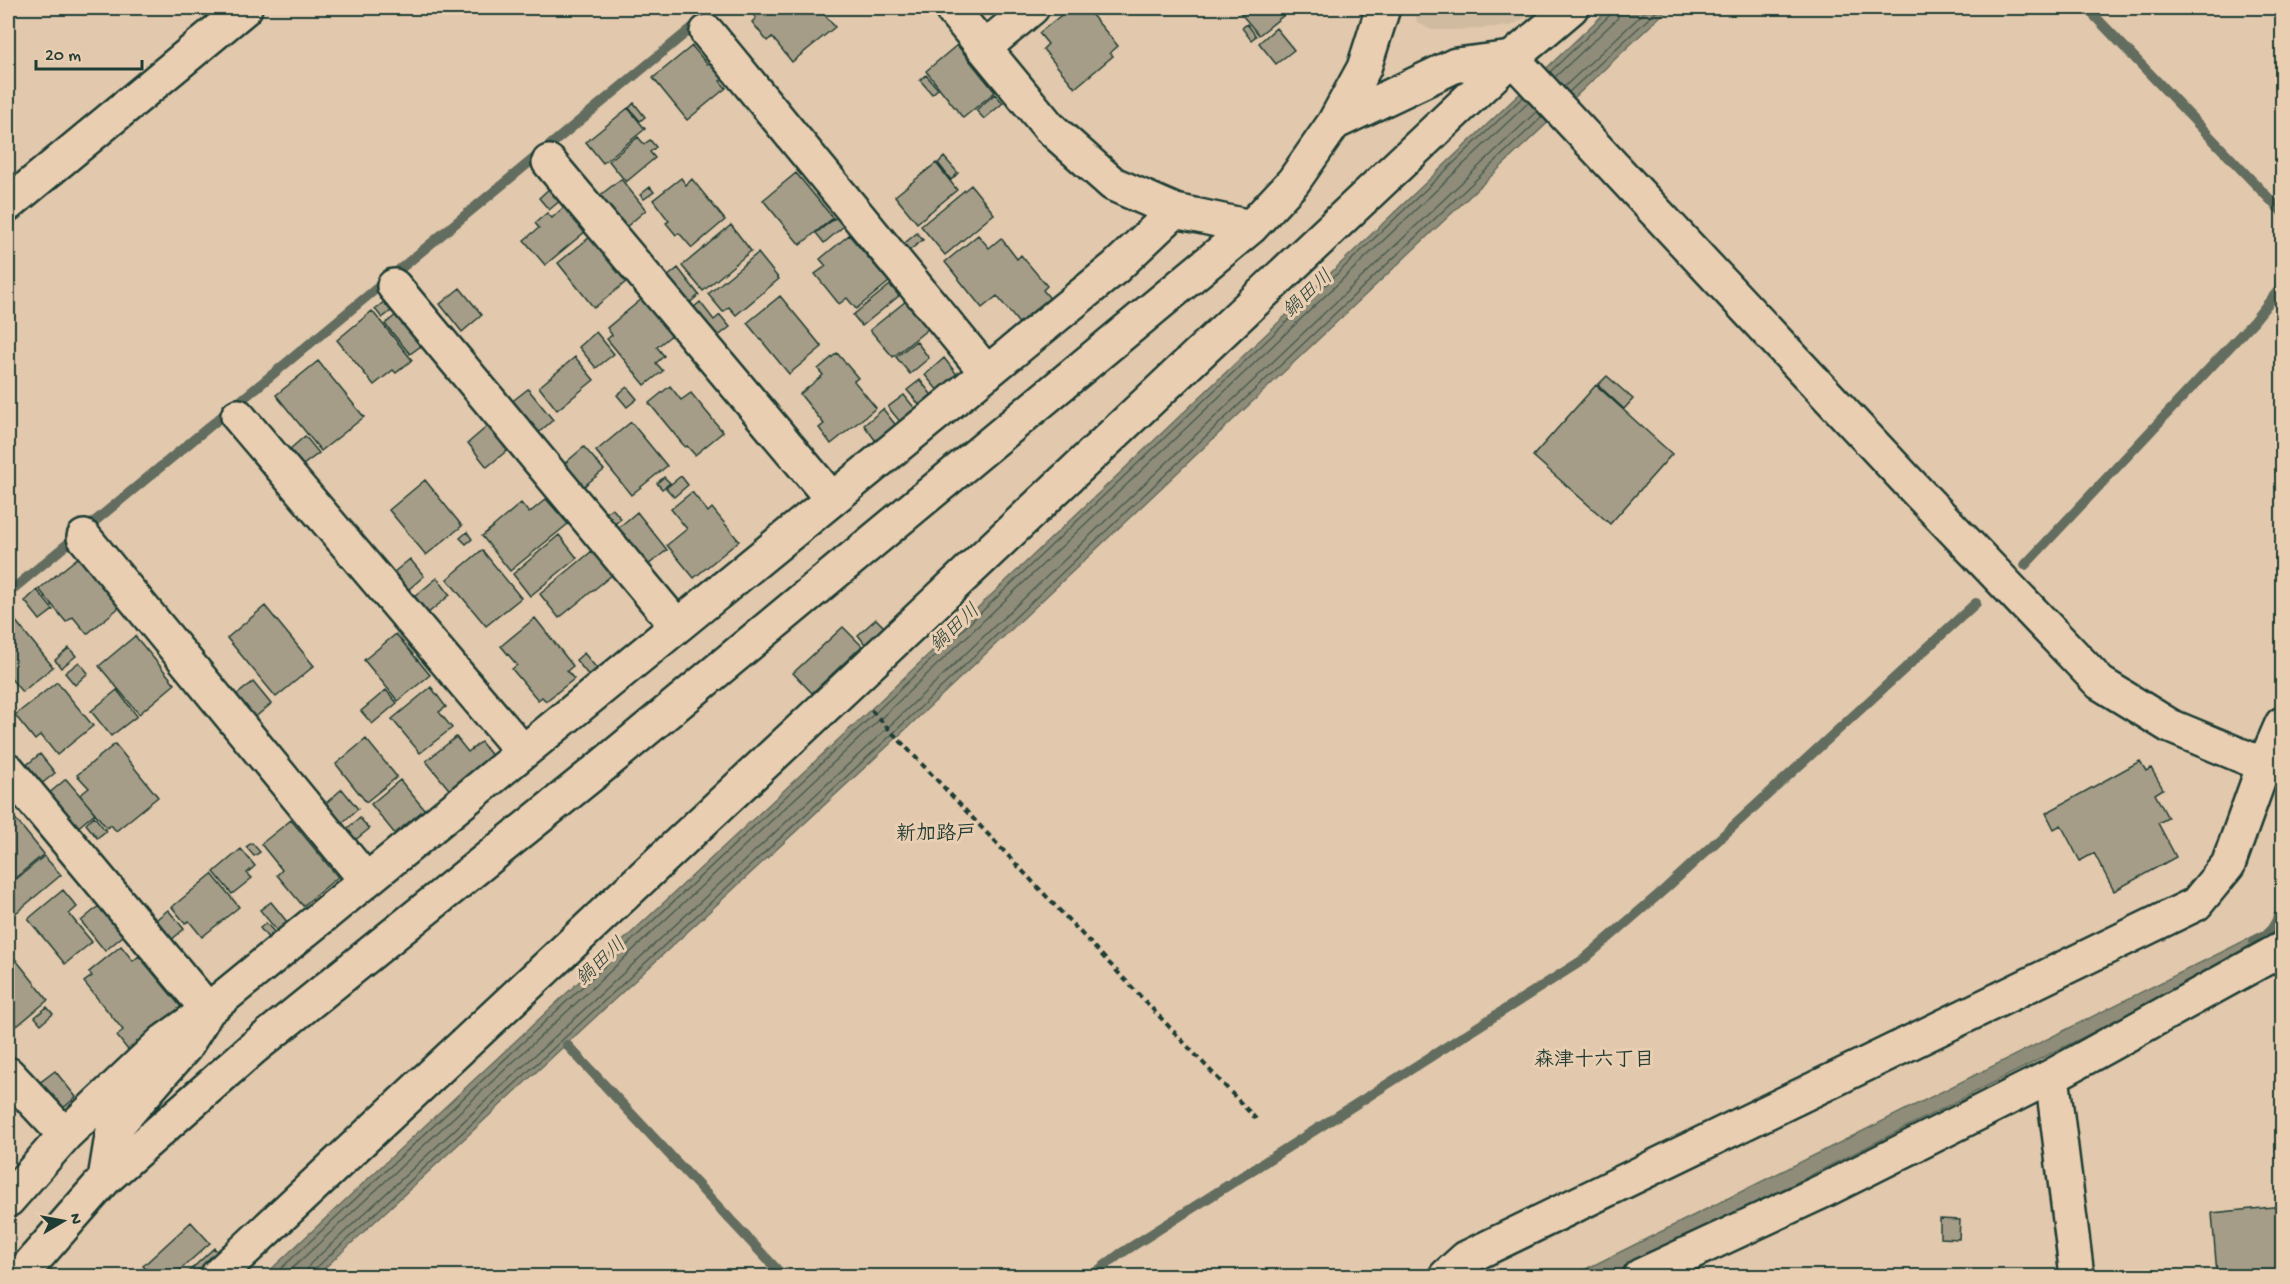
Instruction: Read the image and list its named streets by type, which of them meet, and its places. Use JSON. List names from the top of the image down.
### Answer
{
  "districts": ["新加路戸", "森津十六丁目"],
  "water": ["鍋田川"],
  "scale_bar": "20 m",
  "north": "right"
}
